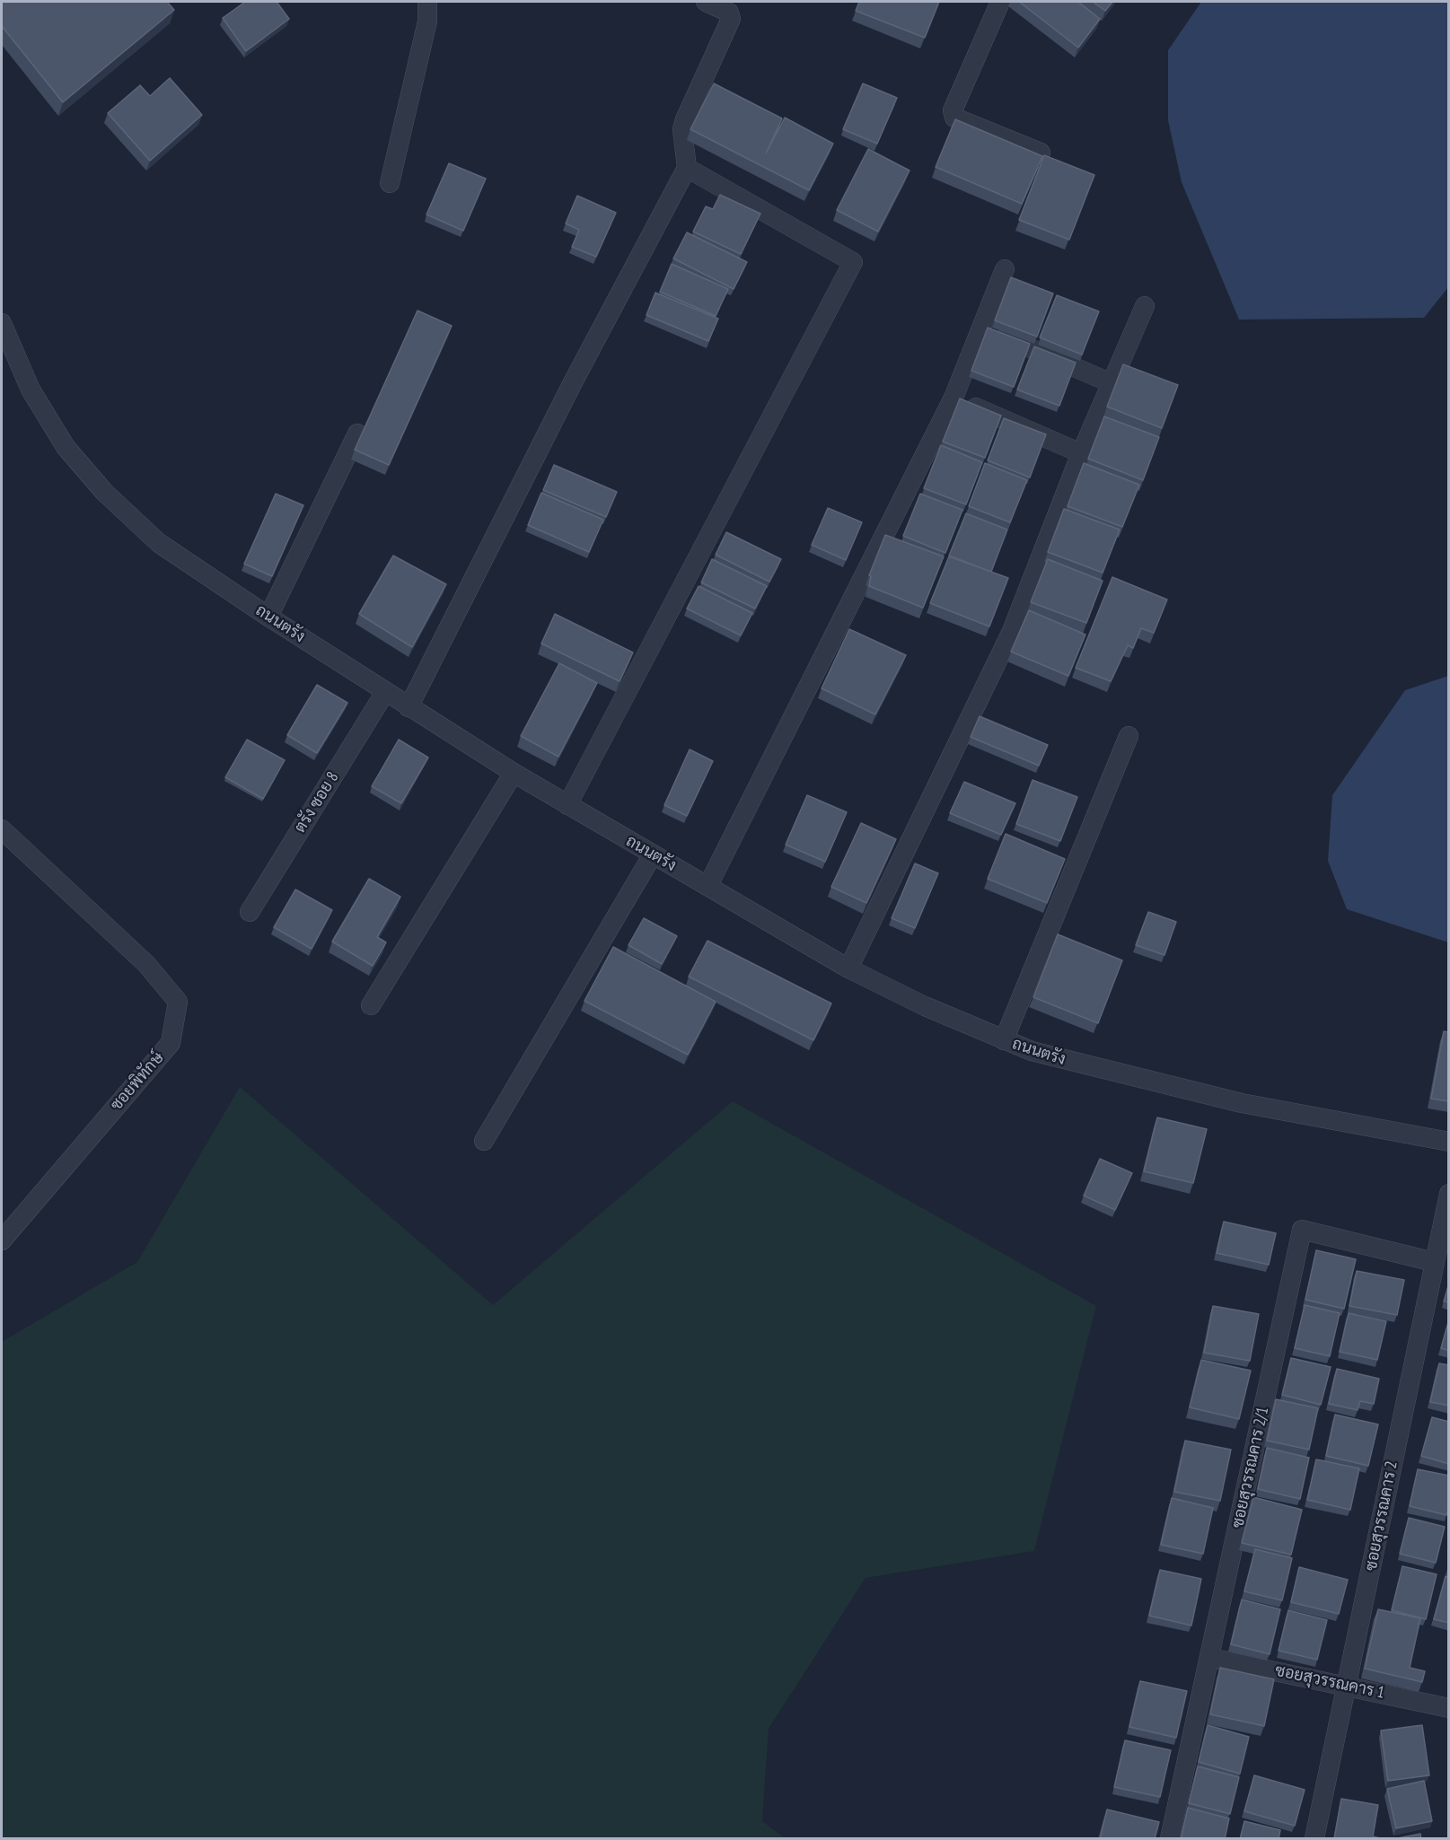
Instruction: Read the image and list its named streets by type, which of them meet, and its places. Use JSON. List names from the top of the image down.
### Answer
{
  "streets": {
    "street": [
      "ถนนตรัง",
      "ตรัง ซอย 8",
      "ซอยพิทักษ์",
      "ซอยสุวรรณคาร 2/1",
      "ซอยสุวรรณคาร 2",
      "ซอยสุวรรณคาร 1"
    ]
  },
  "crossings": [
    ["ถนนตรัง", "ตรัง ซอย 8"],
    ["ซอยสุวรรณคาร 2/1", "ซอยสุวรรณคาร 2"],
    ["ซอยสุวรรณคาร 2/1", "ซอยสุวรรณคาร 1"],
    ["ซอยสุวรรณคาร 2", "ซอยสุวรรณคาร 1"]
  ]
}
